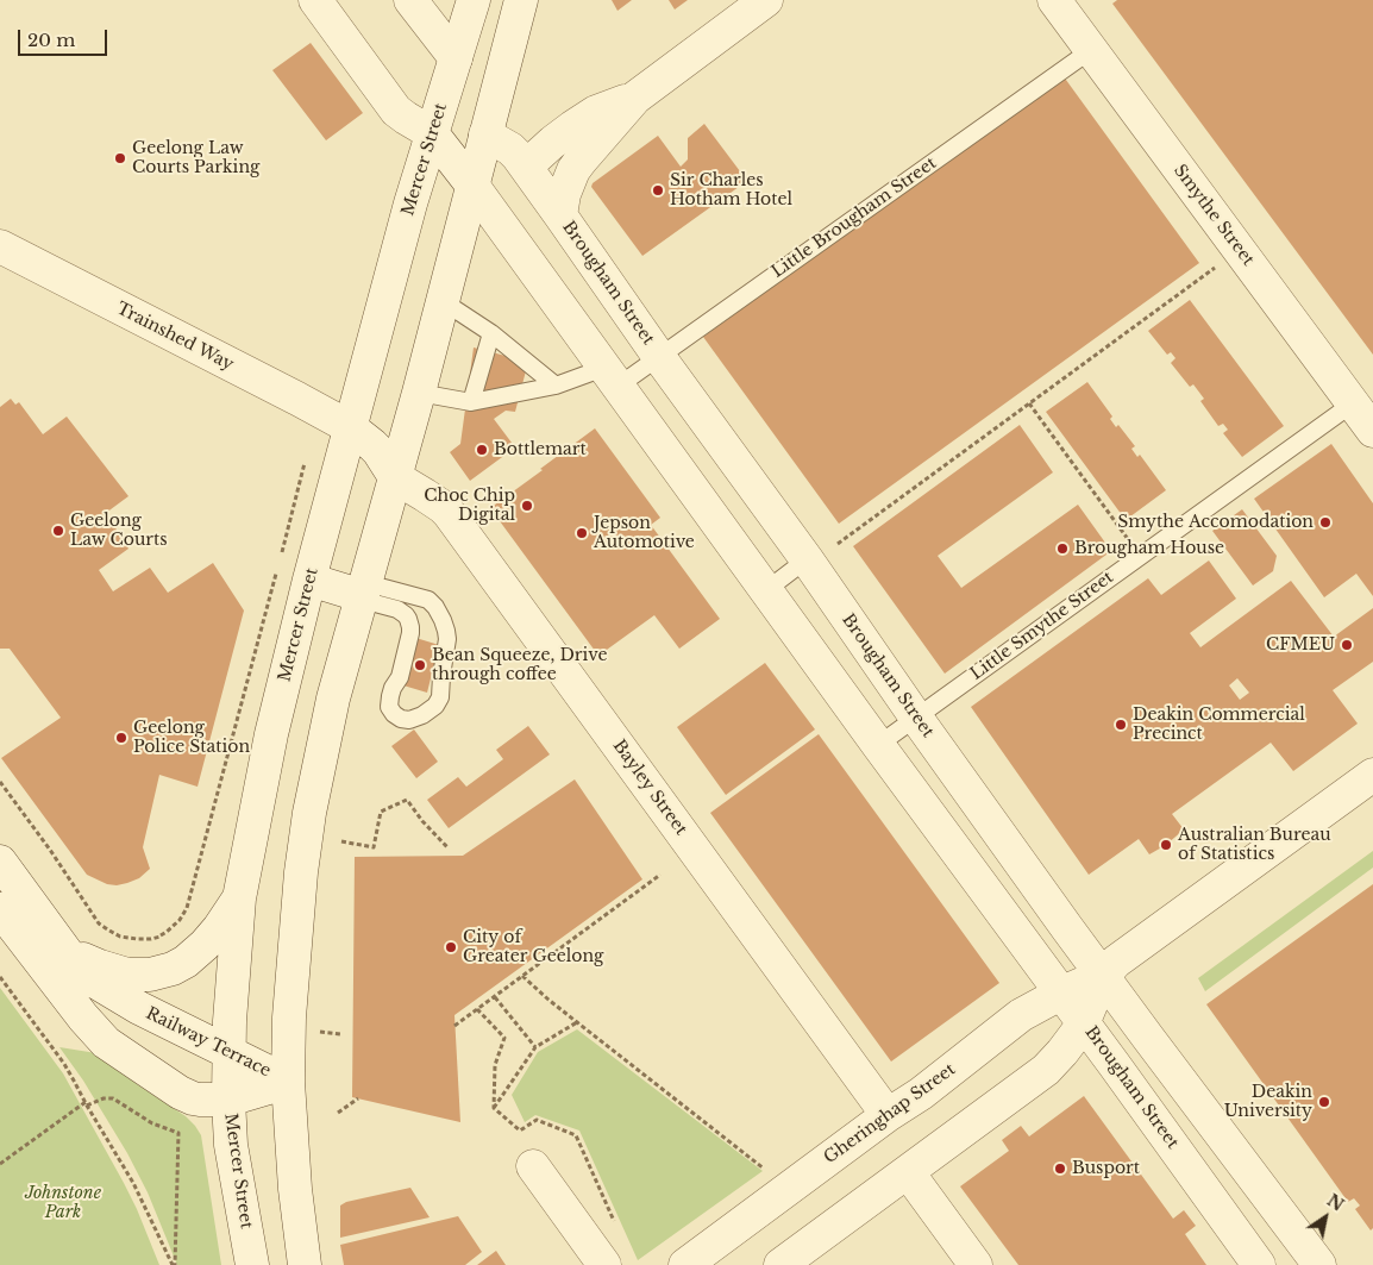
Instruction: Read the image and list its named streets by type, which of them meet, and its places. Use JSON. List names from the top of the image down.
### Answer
{
  "streets": {
    "street": [
      "Mercer Street",
      "Smythe Street",
      "Brougham Street",
      "Trainshed Way",
      "Bayley Street",
      "Railway Terrace",
      "Gheringhap Street"
    ],
    "lane": ["Little Brougham Street", "Little Smythe Street"]
  },
  "crossings": [
    ["Mercer Street", "Brougham Street"],
    ["Mercer Street", "Trainshed Way"],
    ["Mercer Street", "Railway Terrace"],
    ["Smythe Street", "Little Brougham Street"],
    ["Smythe Street", "Little Smythe Street"],
    ["Little Brougham Street", "Brougham Street"],
    ["Brougham Street", "Little Smythe Street"],
    ["Brougham Street", "Gheringhap Street"],
    ["Trainshed Way", "Bayley Street"],
    ["Bayley Street", "Gheringhap Street"]
  ],
  "parks": ["Johnstone Park"],
  "places": [
    "Geelong Law Courts Parking",
    "Sir Charles Hotham Hotel",
    "Bottlemart",
    "Choc Chip Digital",
    "Smythe Accomodation",
    "Geelong Law Courts",
    "Jepson Automotive",
    "Brougham House",
    "CFMEU",
    "Bean Squeeze, Drive through coffee",
    "Deakin Commercial Precinct",
    "Geelong Police Station",
    "Australian Bureau of Statistics",
    "City of Greater Geelong",
    "Deakin University",
    "Busport"
  ],
  "scale_bar": "20 m",
  "north": "top right"
}
